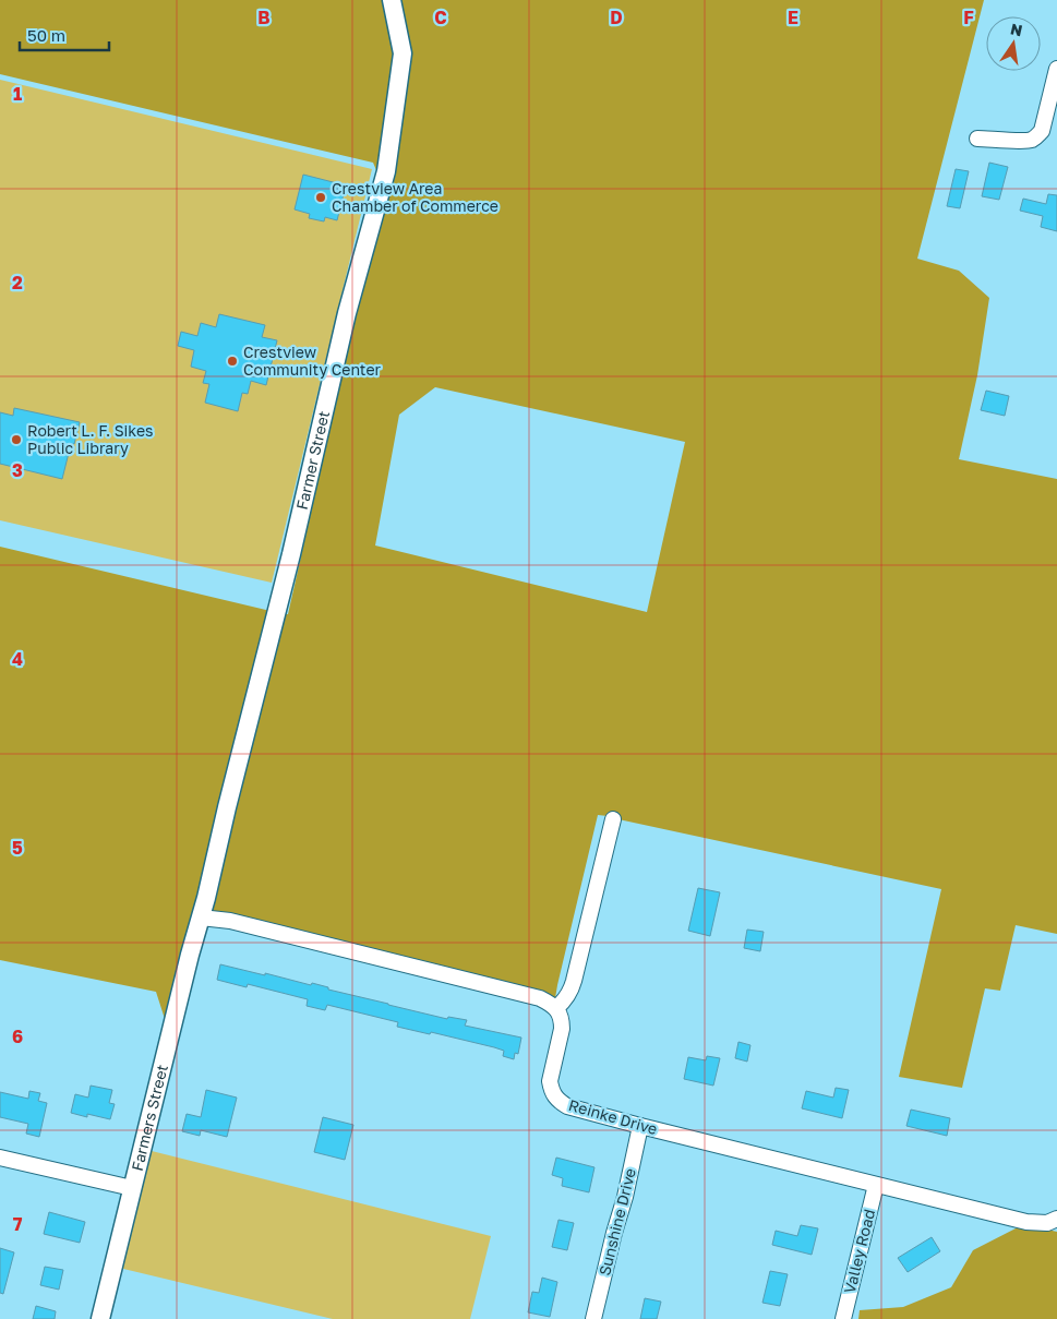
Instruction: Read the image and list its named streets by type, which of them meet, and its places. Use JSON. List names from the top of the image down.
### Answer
{
  "streets": {
    "street": [
      "Farmer Street",
      "Reinke Drive",
      "Farmers Street",
      "Sunshine Drive",
      "Valley Road"
    ]
  },
  "crossings": [
    ["Farmer Street", "Farmers Street"],
    ["Reinke Drive", "Sunshine Drive"],
    ["Reinke Drive", "Valley Road"]
  ],
  "places": ["Crestview Area Chamber of Commerce", "Crestview Community Center", "Robert L. F. Sikes Public Library"],
  "scale_bar": "50 m",
  "north": "top",
  "grid": {
    "columns": [
      "B",
      "C",
      "D",
      "E",
      "F"
    ],
    "rows": [
      "1",
      "2",
      "3",
      "4",
      "5",
      "6",
      "7"
    ]
  }
}
